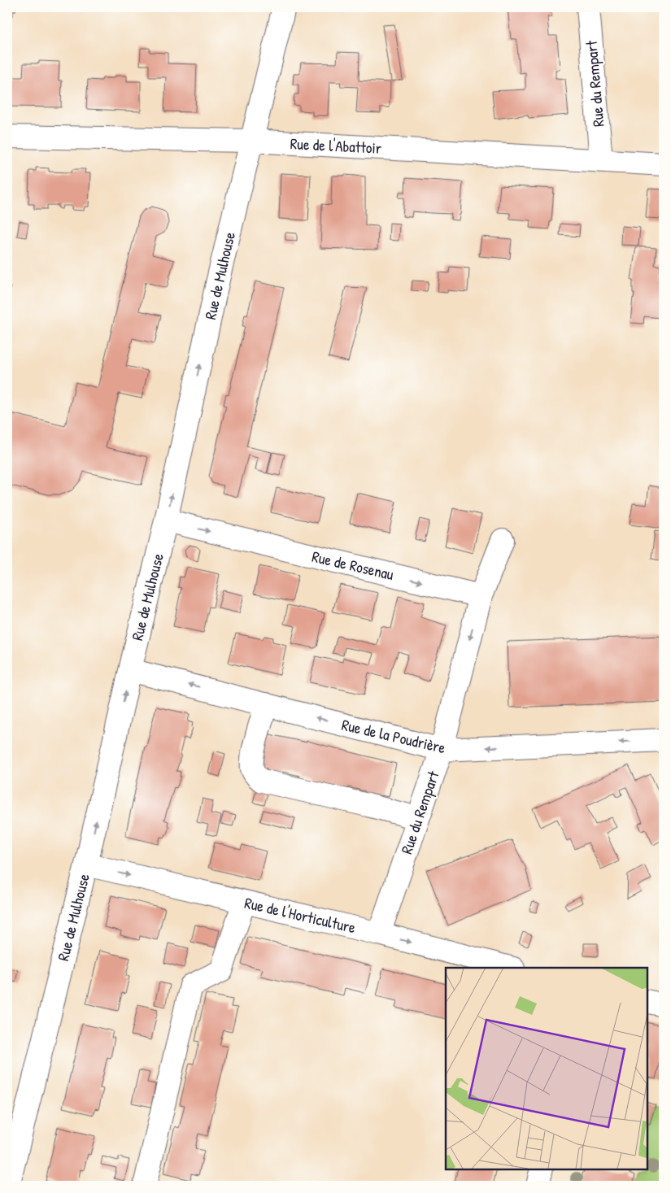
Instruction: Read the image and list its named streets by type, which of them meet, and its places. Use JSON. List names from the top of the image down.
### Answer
{
  "streets": {
    "street": [
      "Rue du Rempart",
      "Rue de l'Abattoir",
      "Rue de Mulhouse",
      "Rue de Rosenau",
      "Rue de la Poudrière",
      "Rue de l'Horticulture"
    ]
  },
  "crossings": [
    ["Rue du Rempart", "Rue de l'Abattoir"],
    ["Rue du Rempart", "Rue de Rosenau"],
    ["Rue du Rempart", "Rue de la Poudrière"],
    ["Rue du Rempart", "Rue de l'Horticulture"],
    ["Rue de l'Abattoir", "Rue de Mulhouse"],
    ["Rue de Mulhouse", "Rue de Rosenau"],
    ["Rue de Mulhouse", "Rue de la Poudrière"],
    ["Rue de Mulhouse", "Rue de l'Horticulture"]
  ],
  "one_way": [
    "Rue de Mulhouse",
    "Rue de Rosenau",
    "Rue de la Poudrière",
    "Rue de l'Horticulture"
  ]
}
